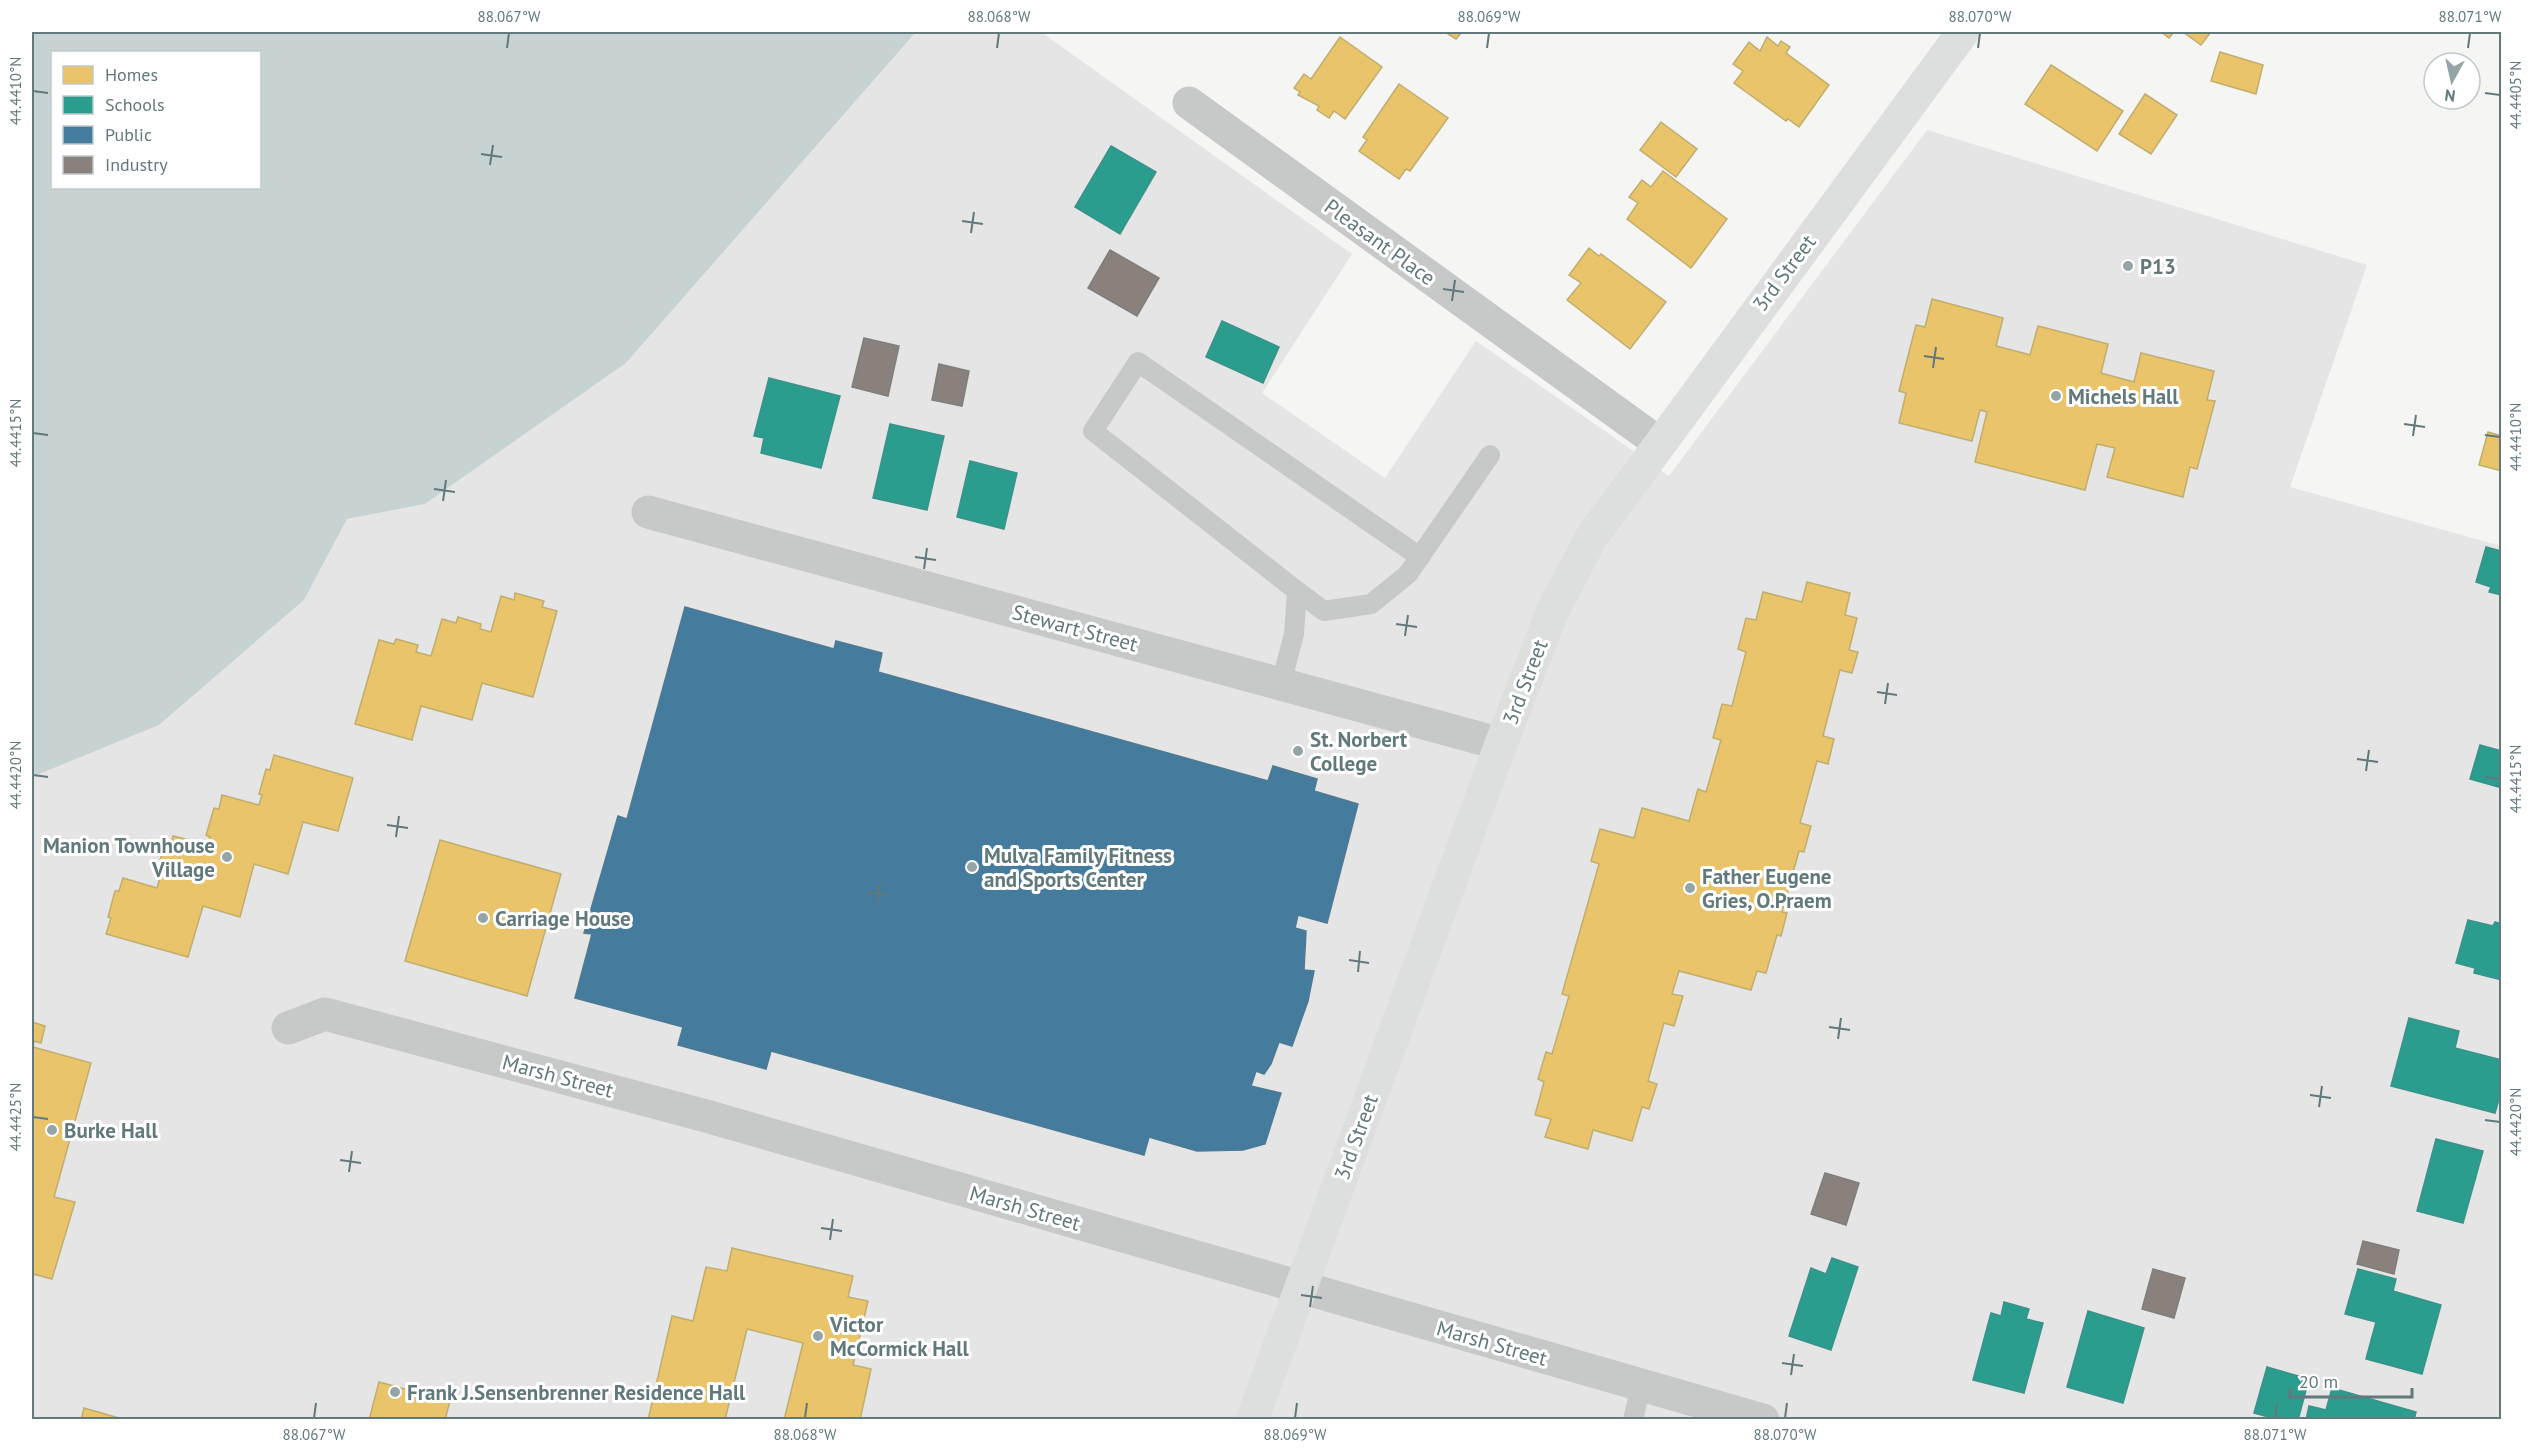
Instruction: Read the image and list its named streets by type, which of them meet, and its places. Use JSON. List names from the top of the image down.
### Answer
{
  "streets": {
    "main road": ["3rd Street"],
    "street": ["Pleasant Place", "Stewart Street", "Marsh Street"]
  },
  "crossings": [
    ["Pleasant Place", "3rd Street"],
    ["3rd Street", "Stewart Street"],
    ["3rd Street", "Marsh Street"]
  ],
  "places": [
    "P13",
    "Michels Hall",
    "St. Norbert College",
    "Manion Townhouse Village",
    "Mulva Family Fitness and Sports Center",
    "Father Eugene Gries, O.Praem",
    "Carriage House",
    "Burke Hall",
    "Victor McCormick Hall",
    "Frank J.Sensenbrenner Residence Hall"
  ],
  "legend": [
    "Homes",
    "Schools",
    "Public",
    "Industry"
  ],
  "scale_bar": "20 m",
  "north": "bottom",
  "coordinates": [
    "88.067°W",
    "88.068°W",
    "88.069°W",
    "88.070°W",
    "88.071°W",
    "44.4410°N",
    "44.4405°N",
    "44.4415°N",
    "44.4420°N",
    "44.4425°N"
  ]
}
